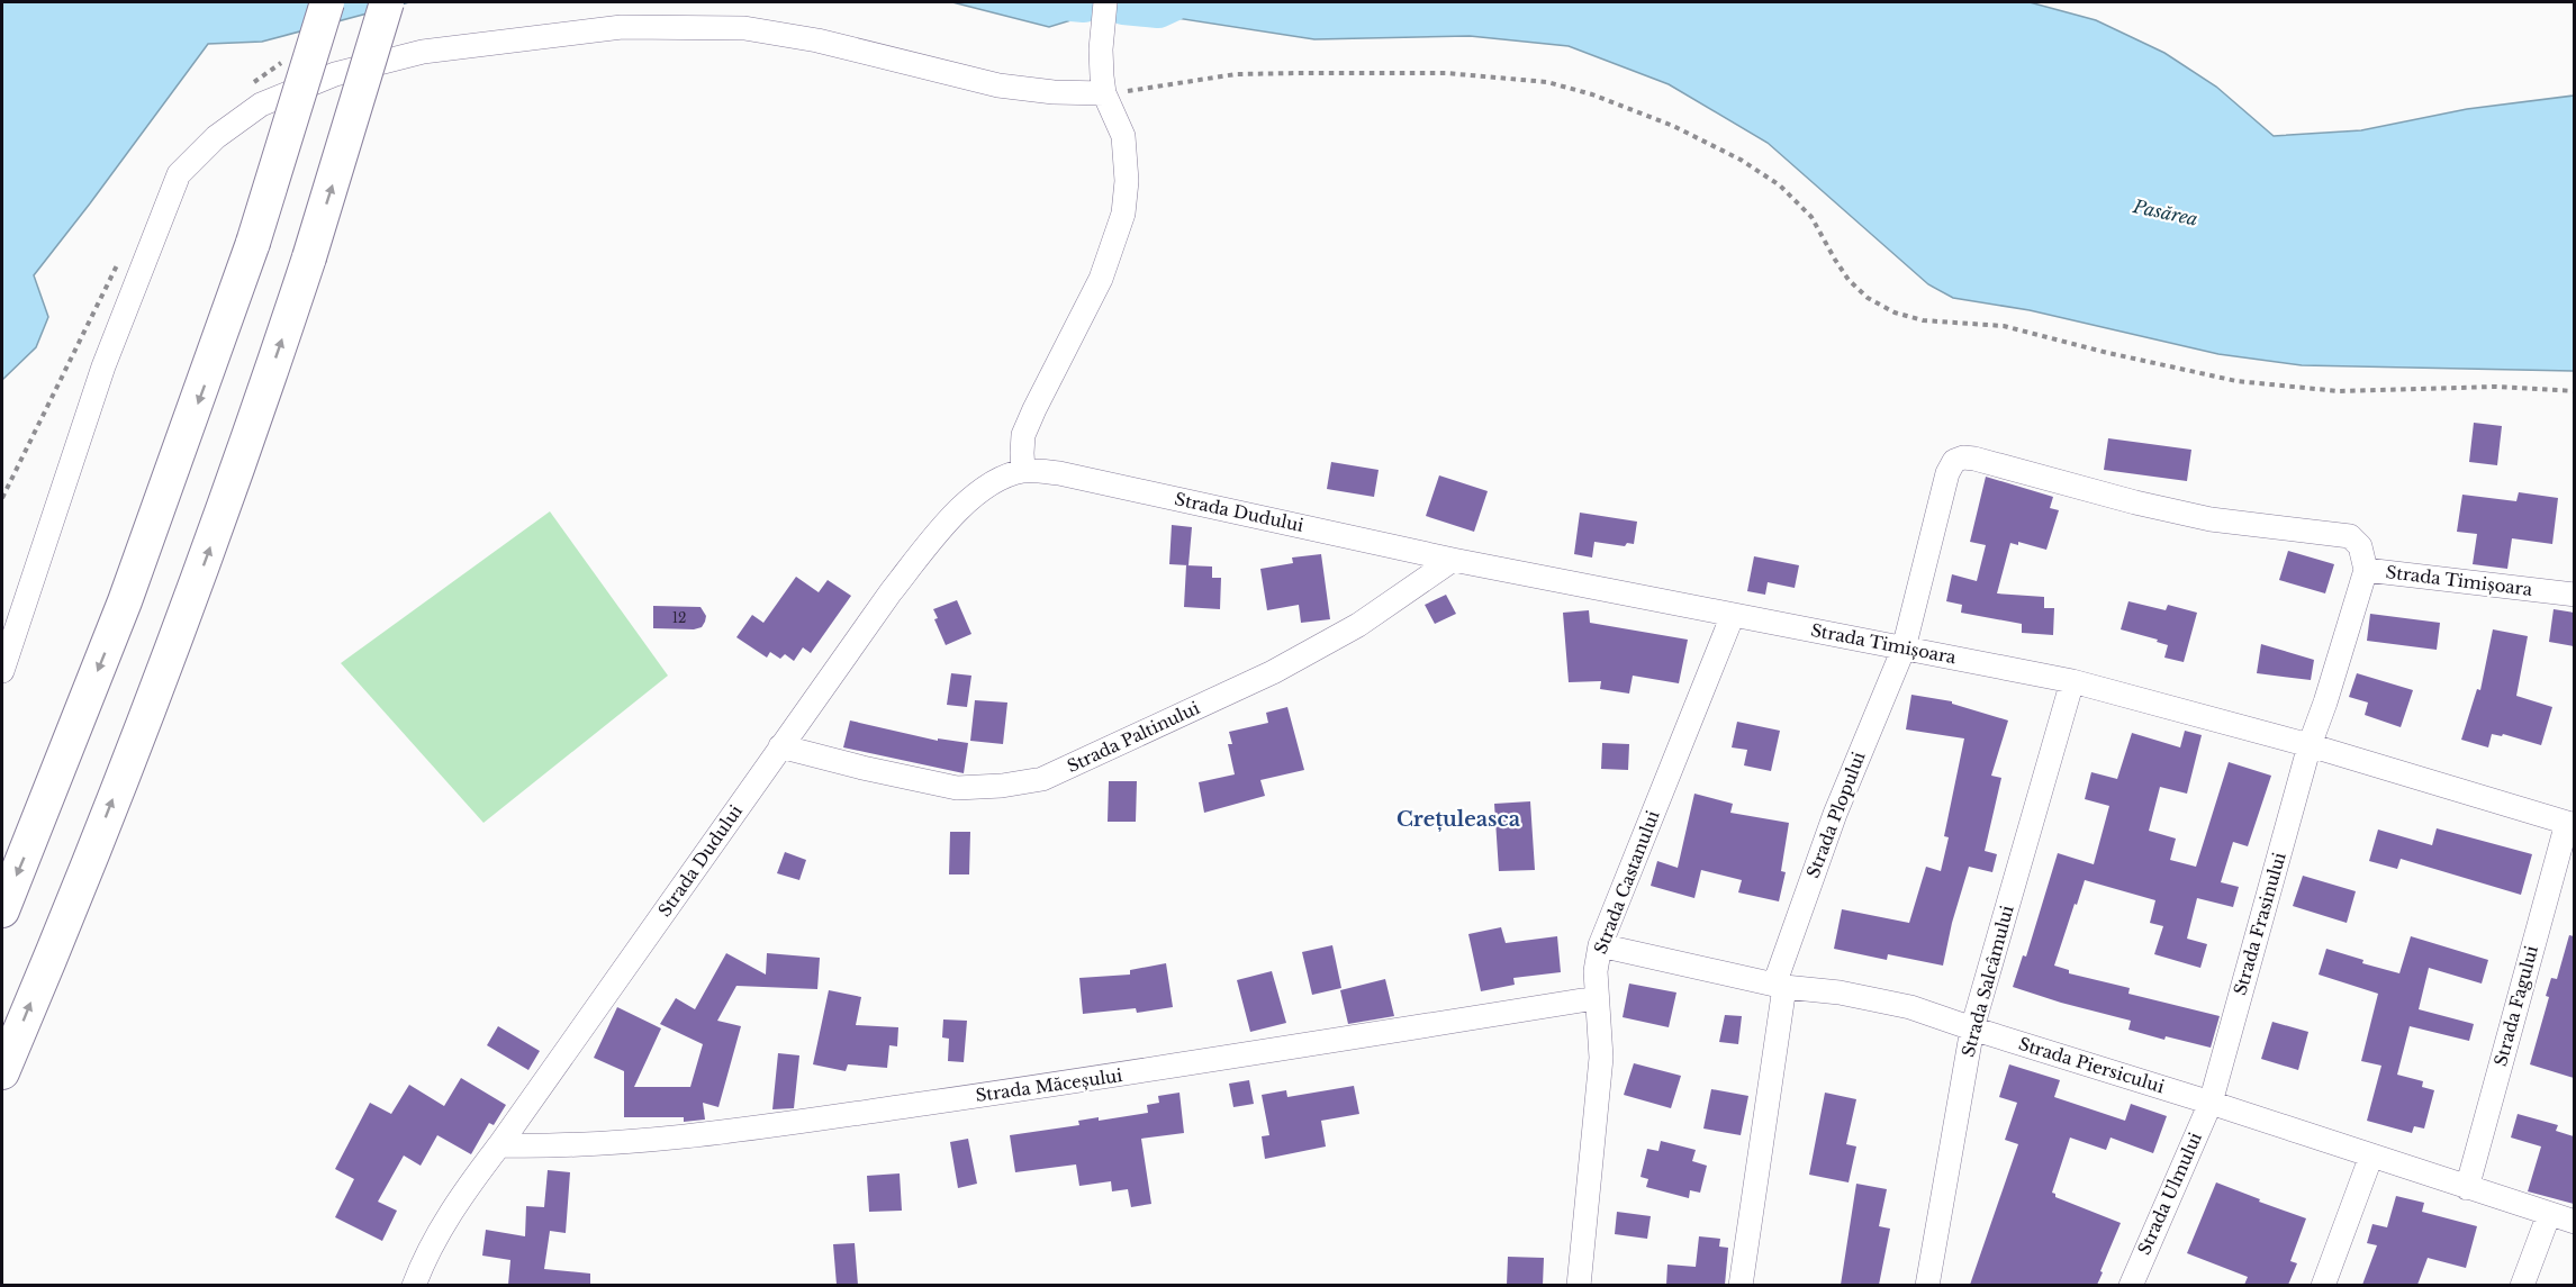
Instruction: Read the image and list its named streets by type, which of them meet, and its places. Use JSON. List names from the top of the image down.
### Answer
{
  "streets": {
    "street": [
      "Strada Dudului",
      "Strada Timișoara",
      "Strada Paltinului",
      "Strada Plopului",
      "Strada Castanului",
      "Strada Frasinului",
      "Strada Salcâmului",
      "Strada Fagului",
      "Strada Piersicului",
      "Strada Măceșului",
      "Strada Ulmului"
    ]
  },
  "crossings": [
    ["Strada Dudului", "Strada Timișoara"],
    ["Strada Dudului", "Strada Paltinului"],
    ["Strada Dudului", "Strada Măceșului"],
    ["Strada Timișoara", "Strada Paltinului"],
    ["Strada Timișoara", "Strada Plopului"],
    ["Strada Timișoara", "Strada Castanului"],
    ["Strada Timișoara", "Strada Frasinului"],
    ["Strada Timișoara", "Strada Salcâmului"],
    ["Strada Timișoara", "Strada Fagului"],
    ["Strada Plopului", "Strada Piersicului"],
    ["Strada Castanului", "Strada Piersicului"],
    ["Strada Castanului", "Strada Măceșului"],
    ["Strada Frasinului", "Strada Piersicului"],
    ["Strada Frasinului", "Strada Ulmului"],
    ["Strada Salcâmului", "Strada Piersicului"],
    ["Strada Fagului", "Strada Piersicului"],
    ["Strada Piersicului", "Strada Ulmului"]
  ],
  "districts": ["Crețuleasca"],
  "water": ["Pasărea"],
  "house_numbers": ["12"]
}
